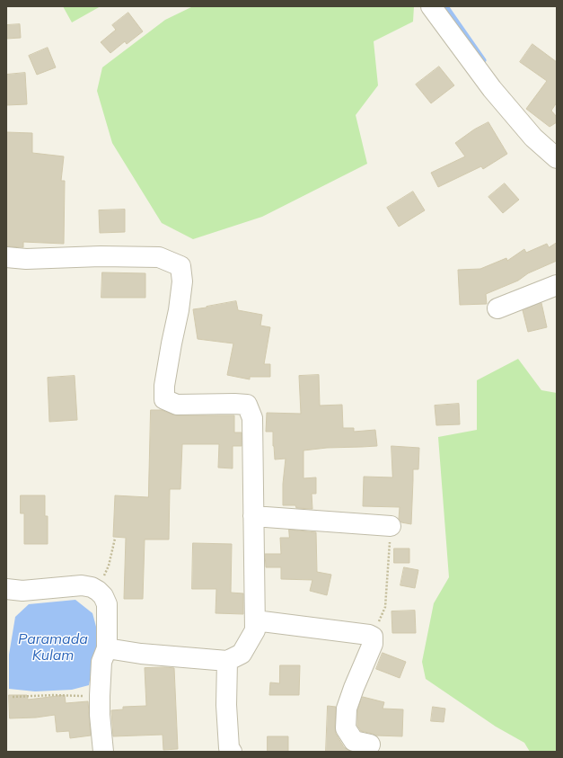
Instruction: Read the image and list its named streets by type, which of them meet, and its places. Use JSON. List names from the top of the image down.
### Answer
{
  "water": ["Paramada Kulam"]
}
